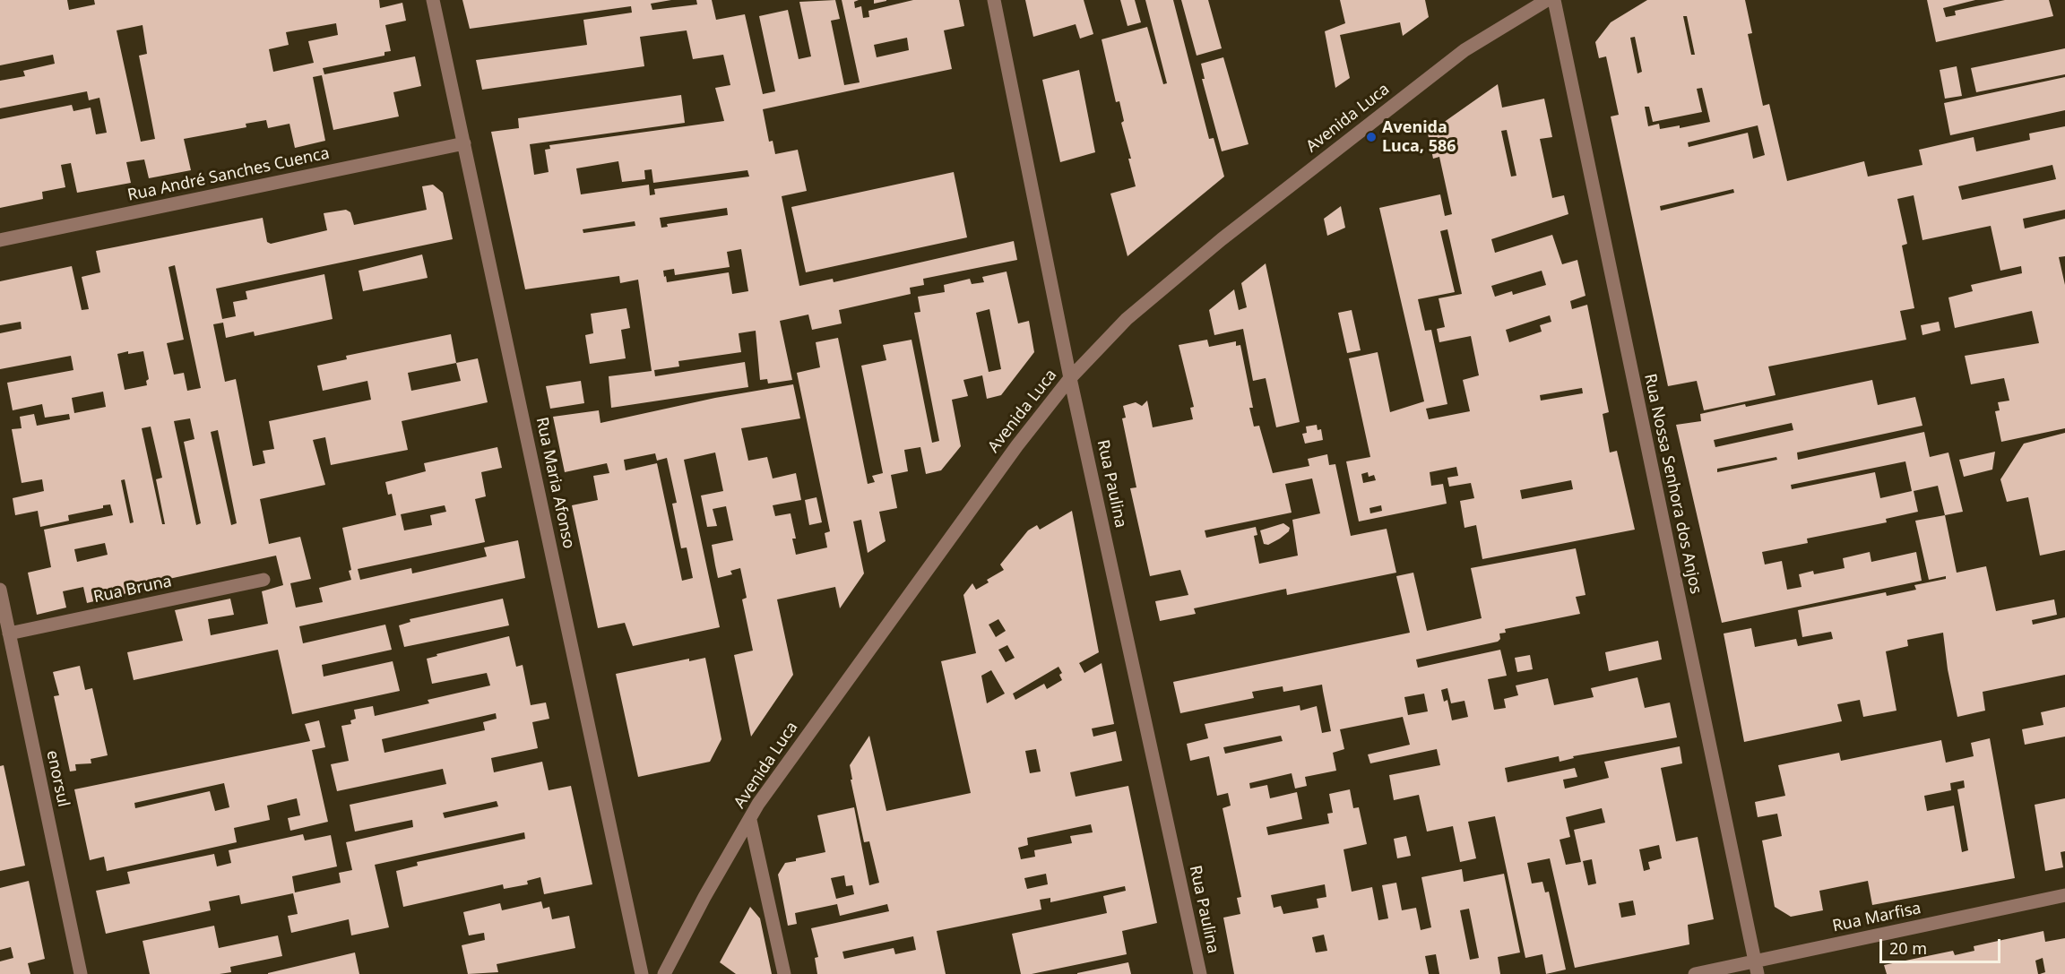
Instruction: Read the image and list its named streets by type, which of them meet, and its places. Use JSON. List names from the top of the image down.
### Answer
{
  "streets": {
    "street": [
      "Avenida Luca",
      "Rua André Sanches Cuenca",
      "Rua Maria Afonso",
      "Rua Paulina",
      "Rua Nossa Senhora dos Anjos",
      "Rua Bruna",
      "enorsul",
      "Rua Marfisa"
    ]
  },
  "crossings": [
    ["Avenida Luca", "Rua Paulina"],
    ["Rua André Sanches Cuenca", "Rua Maria Afonso"],
    ["Rua Nossa Senhora dos Anjos", "Rua Marfisa"],
    ["Rua Bruna", "enorsul"]
  ],
  "places": ["Avenida Luca, 586"],
  "scale_bar": "20 m"
}
